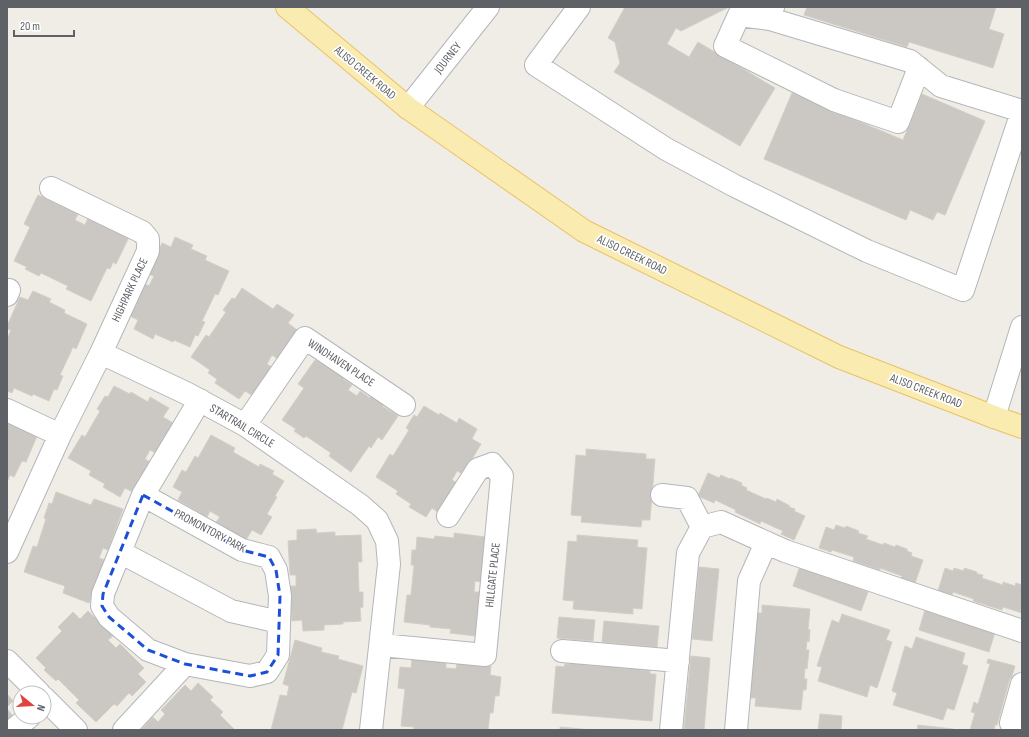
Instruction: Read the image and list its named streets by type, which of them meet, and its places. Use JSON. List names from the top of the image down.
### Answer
{
  "streets": {
    "main road": ["ALISO CREEK ROAD"],
    "street": [
      "JOURNEY",
      "HIGHPARK PLACE",
      "WINDHAVEN PLACE",
      "STARTRAIL CIRCLE",
      "PROMONTORY PARK",
      "HILLGATE PLACE"
    ]
  },
  "crossings": [
    ["JOURNEY", "ALISO CREEK ROAD"],
    ["HIGHPARK PLACE", "STARTRAIL CIRCLE"],
    ["WINDHAVEN PLACE", "STARTRAIL CIRCLE"],
    ["STARTRAIL CIRCLE", "PROMONTORY PARK"],
    ["STARTRAIL CIRCLE", "HILLGATE PLACE"]
  ],
  "scale_bar": "20 m",
  "north": "right"
}
